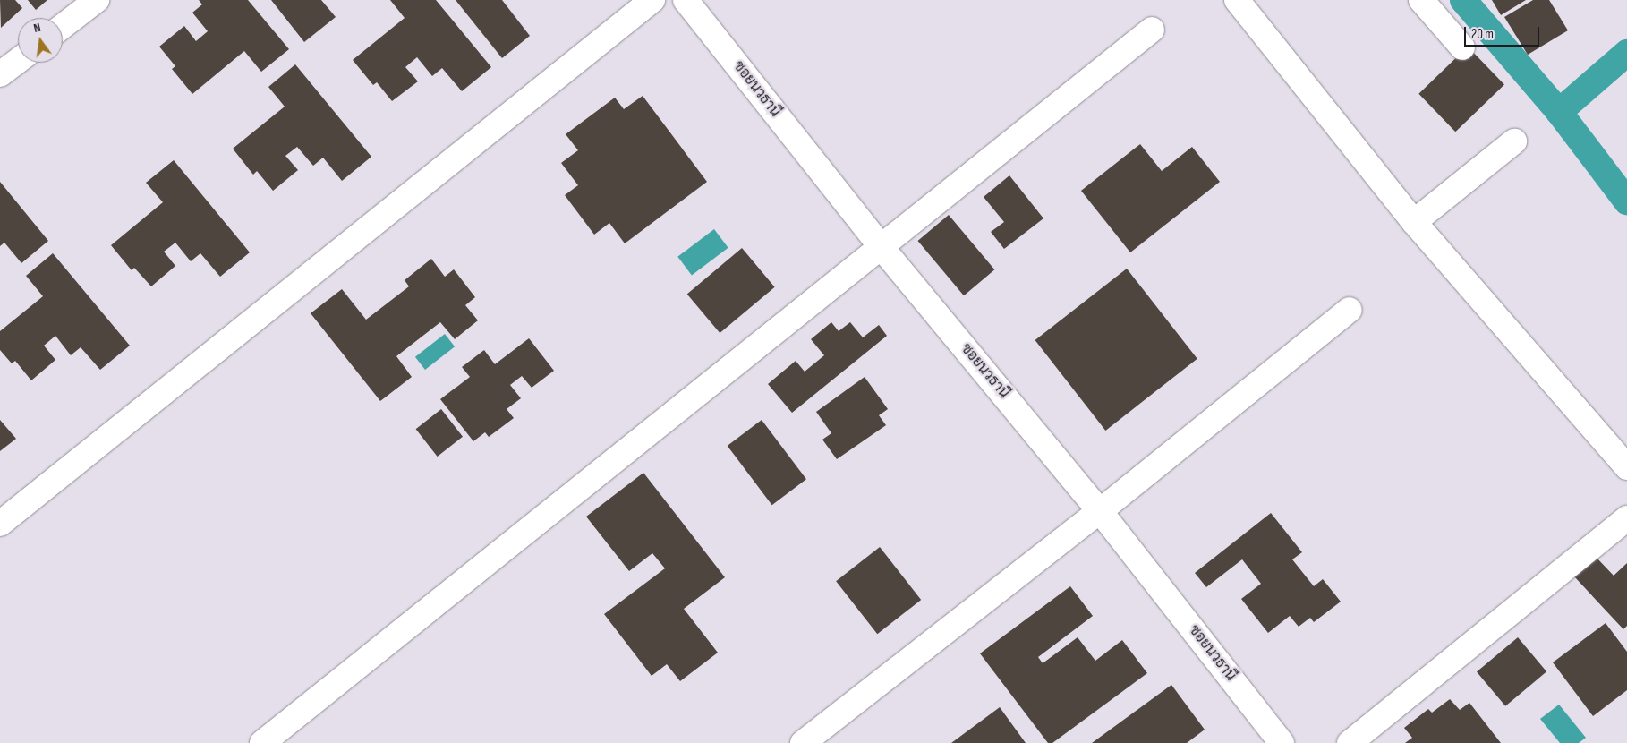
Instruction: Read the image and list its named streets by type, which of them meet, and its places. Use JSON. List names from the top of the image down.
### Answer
{
  "streets": {
    "street": ["ซอยนวธานี"]
  },
  "scale_bar": "20 m",
  "north": "top"
}
